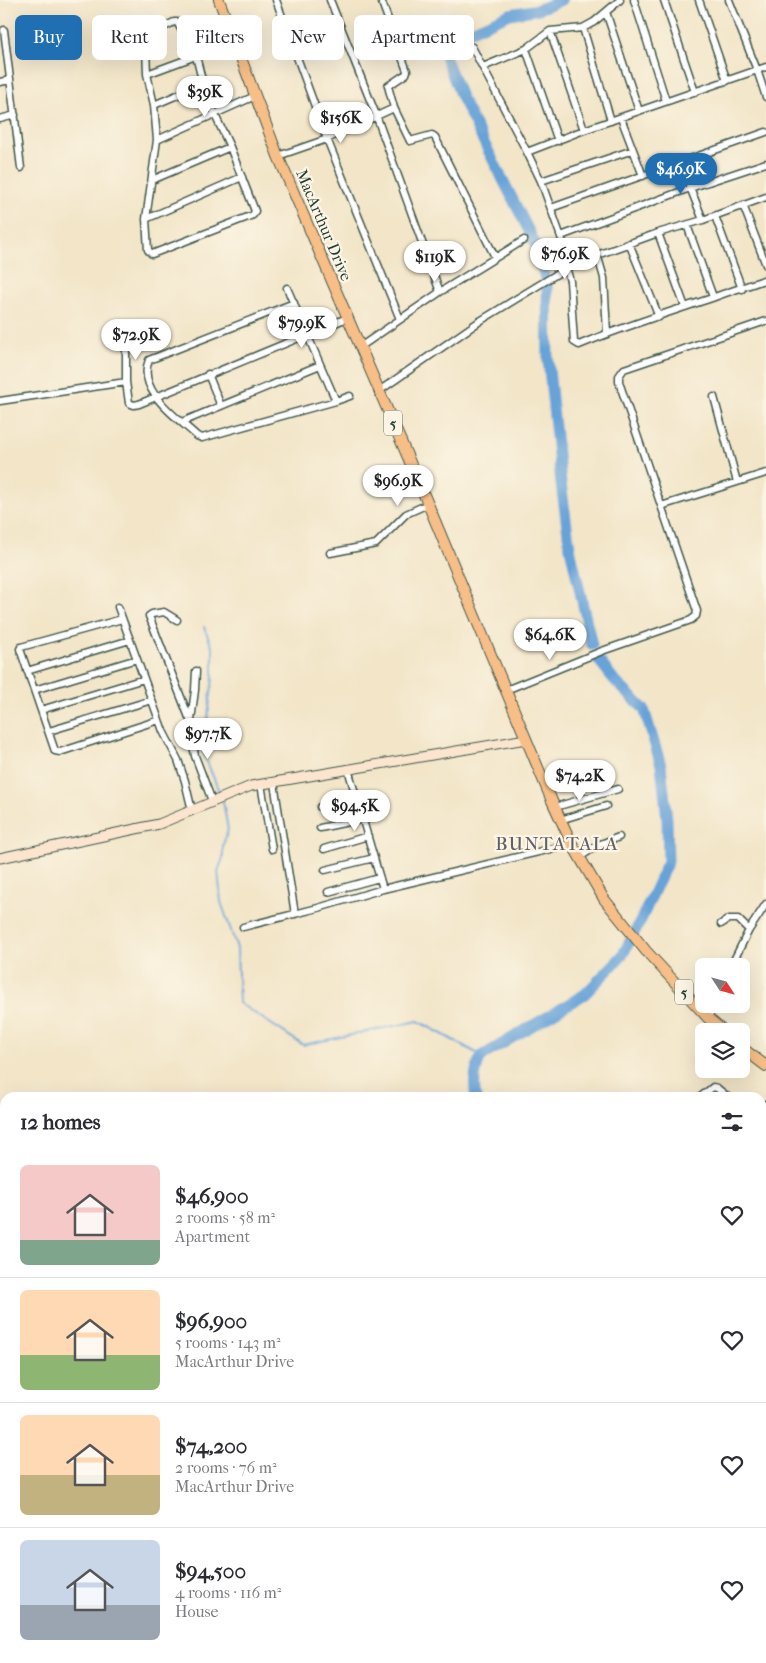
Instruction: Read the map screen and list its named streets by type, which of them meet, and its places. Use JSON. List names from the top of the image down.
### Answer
{
  "streets": {
    "main road": ["MacArthur Drive", "5"]
  },
  "crossings": [
    ["MacArthur Drive", "5"]
  ],
  "districts": ["BUNTATALA"],
  "north": "bottom right",
  "page": {
    "chip": [
      "Buy",
      "Rent",
      "Filters",
      "New",
      "Apartment"
    ],
    "price": [
      "$39K",
      "$156K",
      "$46.9K",
      "$76.9K",
      "$119K",
      "$79.9K",
      "$72.9K",
      "$96.9K",
      "$64.6K",
      "$97.7K",
      "$74.2K",
      "$94.5K"
    ],
    "heading": "12 homes",
    "list": [
      {
        "name": "$46,900",
        "note": "2 rooms · 58 m² · Apartment"
      },
      {
        "name": "$96,900",
        "note": "5 rooms · 143 m² · MacArthur Drive"
      },
      {
        "name": "$74,200",
        "note": "2 rooms · 76 m² · MacArthur Drive"
      },
      {
        "name": "$94,500",
        "note": "4 rooms · 116 m² · House"
      }
    ]
  }
}
